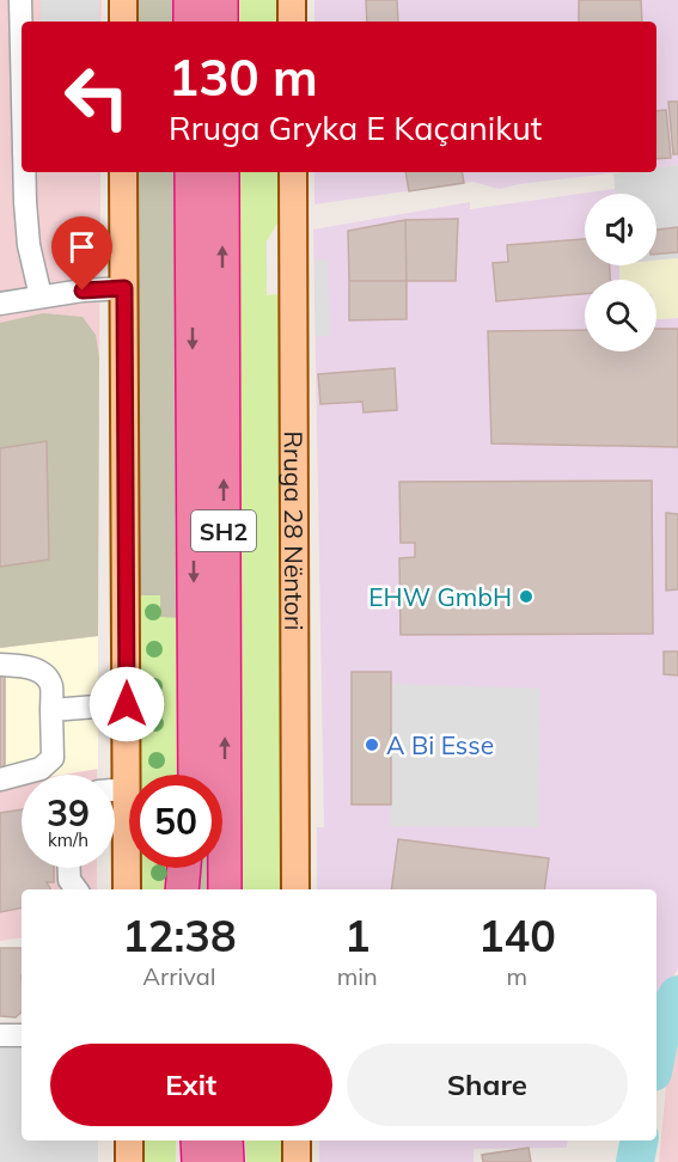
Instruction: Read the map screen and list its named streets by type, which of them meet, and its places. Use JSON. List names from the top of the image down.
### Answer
{
  "streets": {
    "highway": ["SH2"],
    "main road": ["Rruga 28 Nëntori"]
  },
  "places": ["EHW GmbH", "A Bi Esse"],
  "page": {
    "turn": ["130 m", "Rruga Gryka E Kaçanikut"],
    "speed": "39 km/h",
    "limit": "50",
    "eta": [
      "12:38",
      "Arrival",
      "1",
      "min",
      "140",
      "m"
    ],
    "buttons": ["Exit", "Share"]
  }
}
